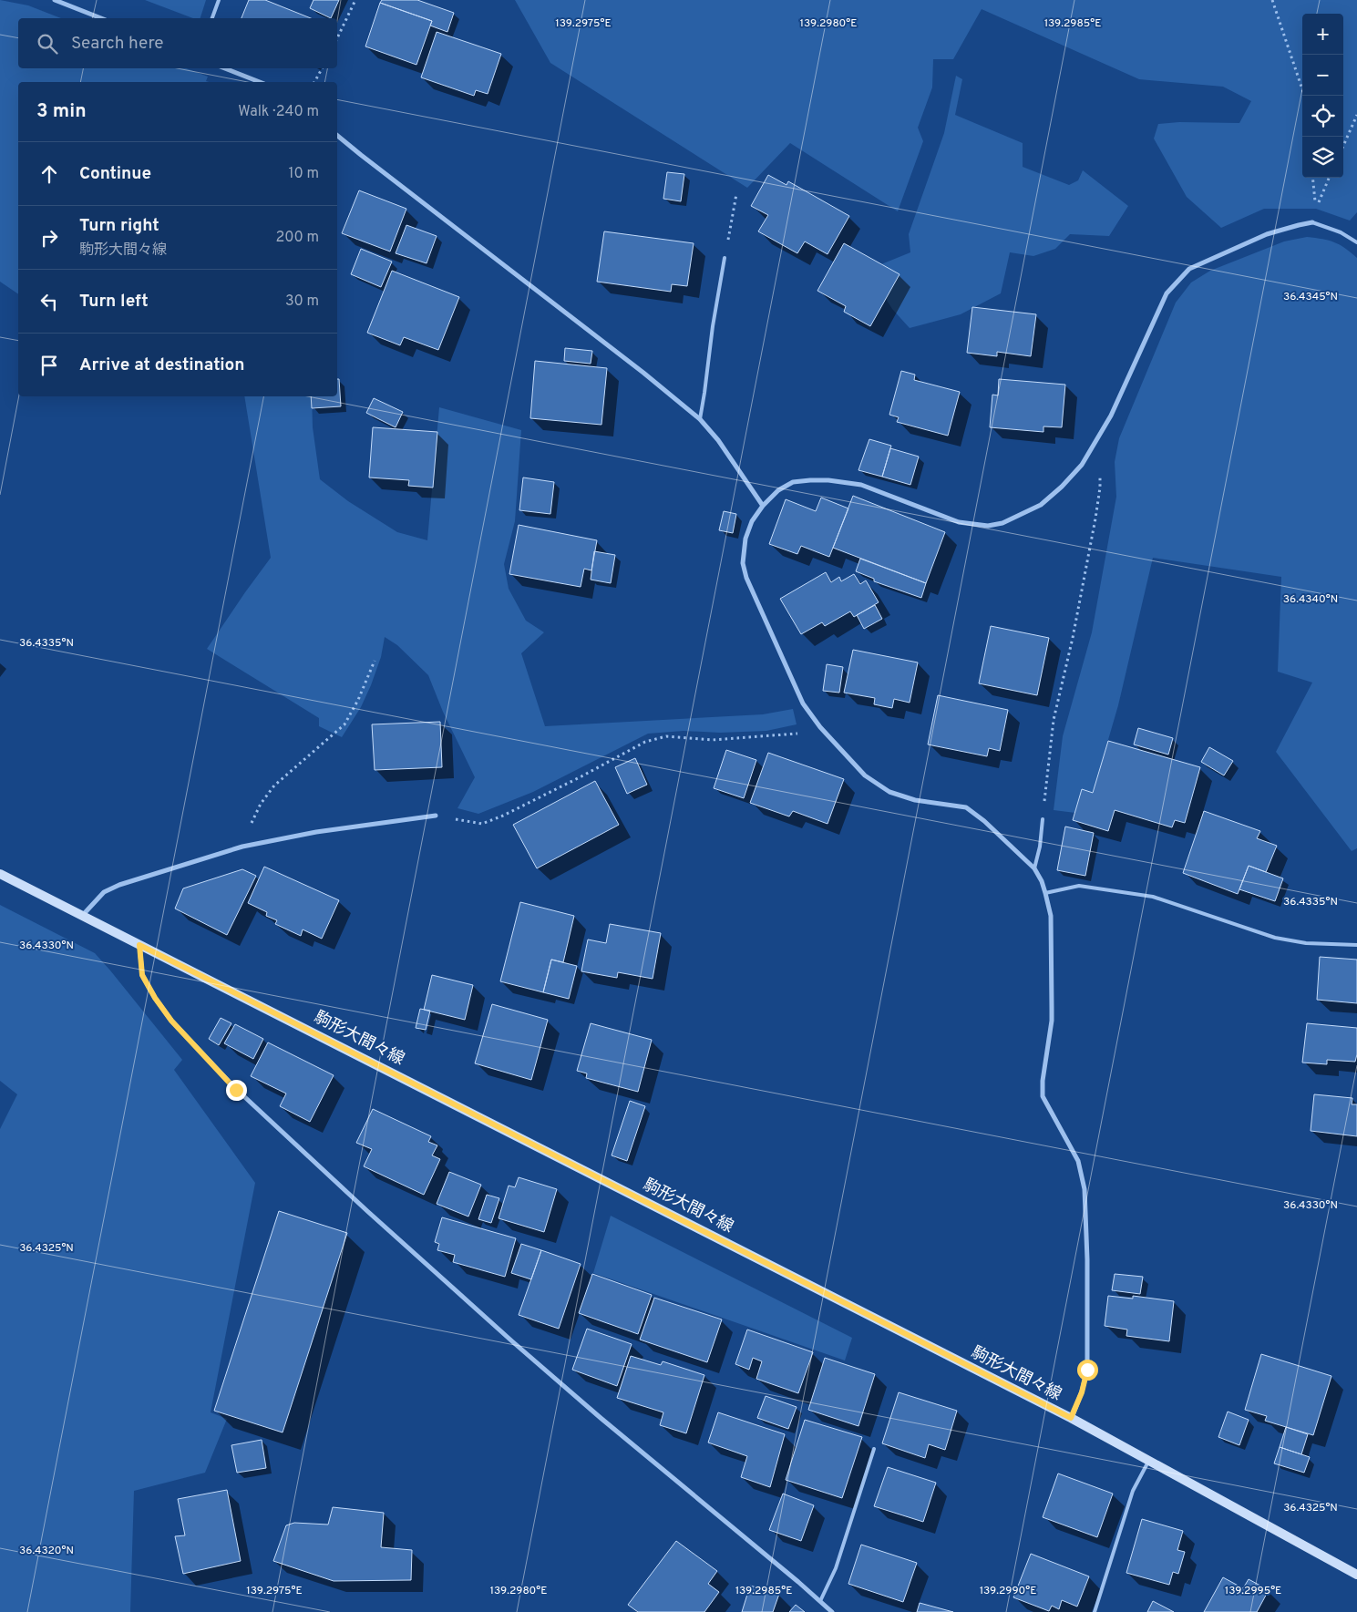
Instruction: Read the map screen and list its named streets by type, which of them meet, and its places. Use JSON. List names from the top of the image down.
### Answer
{
  "streets": {
    "main road": ["駒形大間々線"]
  },
  "page": {
    "map_buttons": ["+", "−"],
    "search": "Search here",
    "heading": ["3 min", "Walk · 240 m"],
    "list": [
      ["Continue", "10 m"],
      ["Turn right", "駒形大間々線", "200 m"],
      ["Turn left", "30 m"],
      "Arrive at destination"
    ]
  },
  "coordinates": [
    "139.2975°E",
    "139.2980°E",
    "139.2985°E",
    "36.4345°N",
    "36.4340°N",
    "36.4335°N",
    "36.4330°N",
    "36.4325°N",
    "36.4320°N",
    "139.2990°E",
    "139.2995°E"
  ]
}
